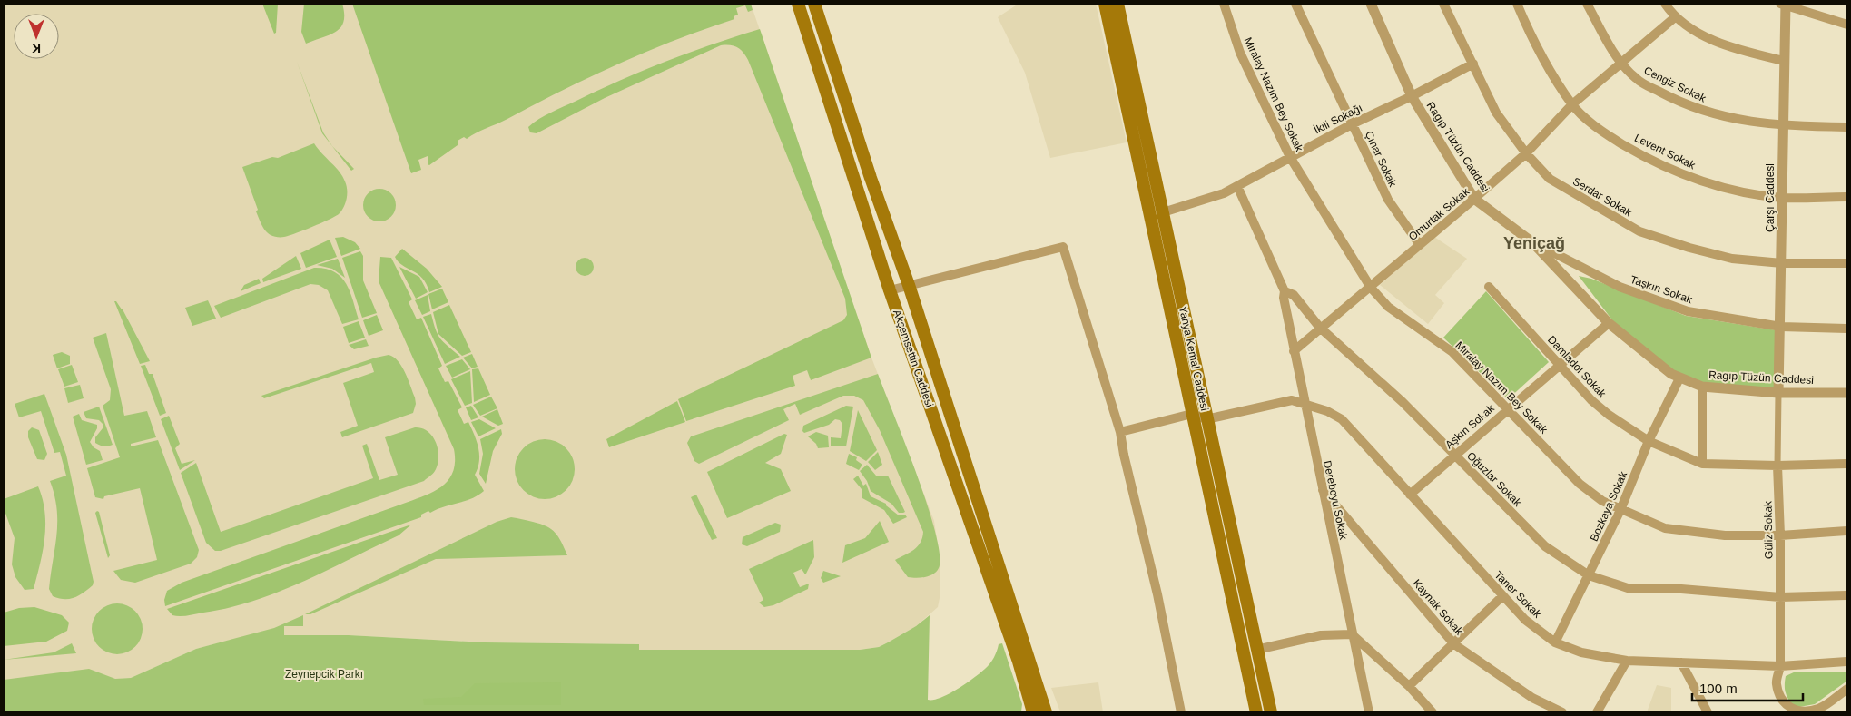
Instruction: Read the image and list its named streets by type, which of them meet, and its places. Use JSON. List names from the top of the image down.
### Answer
{
  "streets": {
    "main road": ["Akşemsettin Caddesi", "Yahya Kemal Caddesi"],
    "street": [
      "Cengiz Sokak",
      "Miralay Nazım Bey Sokak",
      "İkili Sokağı",
      "Ragıp Tüzün Caddesi",
      "Levent Sokak",
      "Çınar Sokak",
      "Serdar Sokak",
      "Çarşı Caddesi",
      "Omurtak Sokak",
      "Taşkın Sokak",
      "Damladol Sokak",
      "Aşkın Sokak",
      "Oğuzlar Sokak",
      "Dereboyu Sokak",
      "Bozkaya Sokak",
      "Güliz Sokak",
      "Taner Sokak",
      "Kaynak Sokak"
    ]
  },
  "crossings": [
    ["Cengiz Sokak", "Çarşı Caddesi"],
    ["Cengiz Sokak", "Omurtak Sokak"],
    ["Miralay Nazım Bey Sokak", "İkili Sokağı"],
    ["Miralay Nazım Bey Sokak", "Omurtak Sokak"],
    ["Miralay Nazım Bey Sokak", "Aşkın Sokak"],
    ["Miralay Nazım Bey Sokak", "Bozkaya Sokak"],
    ["Miralay Nazım Bey Sokak", "Güliz Sokak"],
    ["İkili Sokağı", "Ragıp Tüzün Caddesi"],
    ["İkili Sokağı", "Çınar Sokak"],
    ["İkili Sokağı", "Serdar Sokak"],
    ["İkili Sokağı", "Yahya Kemal Caddesi"],
    ["İkili Sokağı", "Oğuzlar Sokak"],
    ["Ragıp Tüzün Caddesi", "Çarşı Caddesi"],
    ["Ragıp Tüzün Caddesi", "Omurtak Sokak"],
    ["Ragıp Tüzün Caddesi", "Taşkın Sokak"],
    ["Ragıp Tüzün Caddesi", "Aşkın Sokak"],
    ["Ragıp Tüzün Caddesi", "Bozkaya Sokak"],
    ["Ragıp Tüzün Caddesi", "Güliz Sokak"],
    ["Levent Sokak", "Çarşı Caddesi"],
    ["Levent Sokak", "Omurtak Sokak"],
    ["Çınar Sokak", "Omurtak Sokak"],
    ["Serdar Sokak", "Çarşı Caddesi"],
    ["Serdar Sokak", "Omurtak Sokak"],
    ["Çarşı Caddesi", "Taşkın Sokak"],
    ["Çarşı Caddesi", "Güliz Sokak"],
    ["Omurtak Sokak", "Oğuzlar Sokak"],
    ["Omurtak Sokak", "Dereboyu Sokak"],
    ["Yahya Kemal Caddesi", "Taner Sokak"],
    ["Damladol Sokak", "Aşkın Sokak"],
    ["Damladol Sokak", "Bozkaya Sokak"],
    ["Damladol Sokak", "Güliz Sokak"],
    ["Aşkın Sokak", "Oğuzlar Sokak"],
    ["Aşkın Sokak", "Taner Sokak"],
    ["Oğuzlar Sokak", "Dereboyu Sokak"],
    ["Oğuzlar Sokak", "Bozkaya Sokak"],
    ["Oğuzlar Sokak", "Güliz Sokak"],
    ["Dereboyu Sokak", "Taner Sokak"],
    ["Dereboyu Sokak", "Kaynak Sokak"],
    ["Bozkaya Sokak", "Taner Sokak"],
    ["Güliz Sokak", "Taner Sokak"]
  ],
  "districts": ["Yeniçağ"],
  "parks": ["Zeynepcik Parkı"],
  "scale_bar": "100 m",
  "north": "bottom"
}
